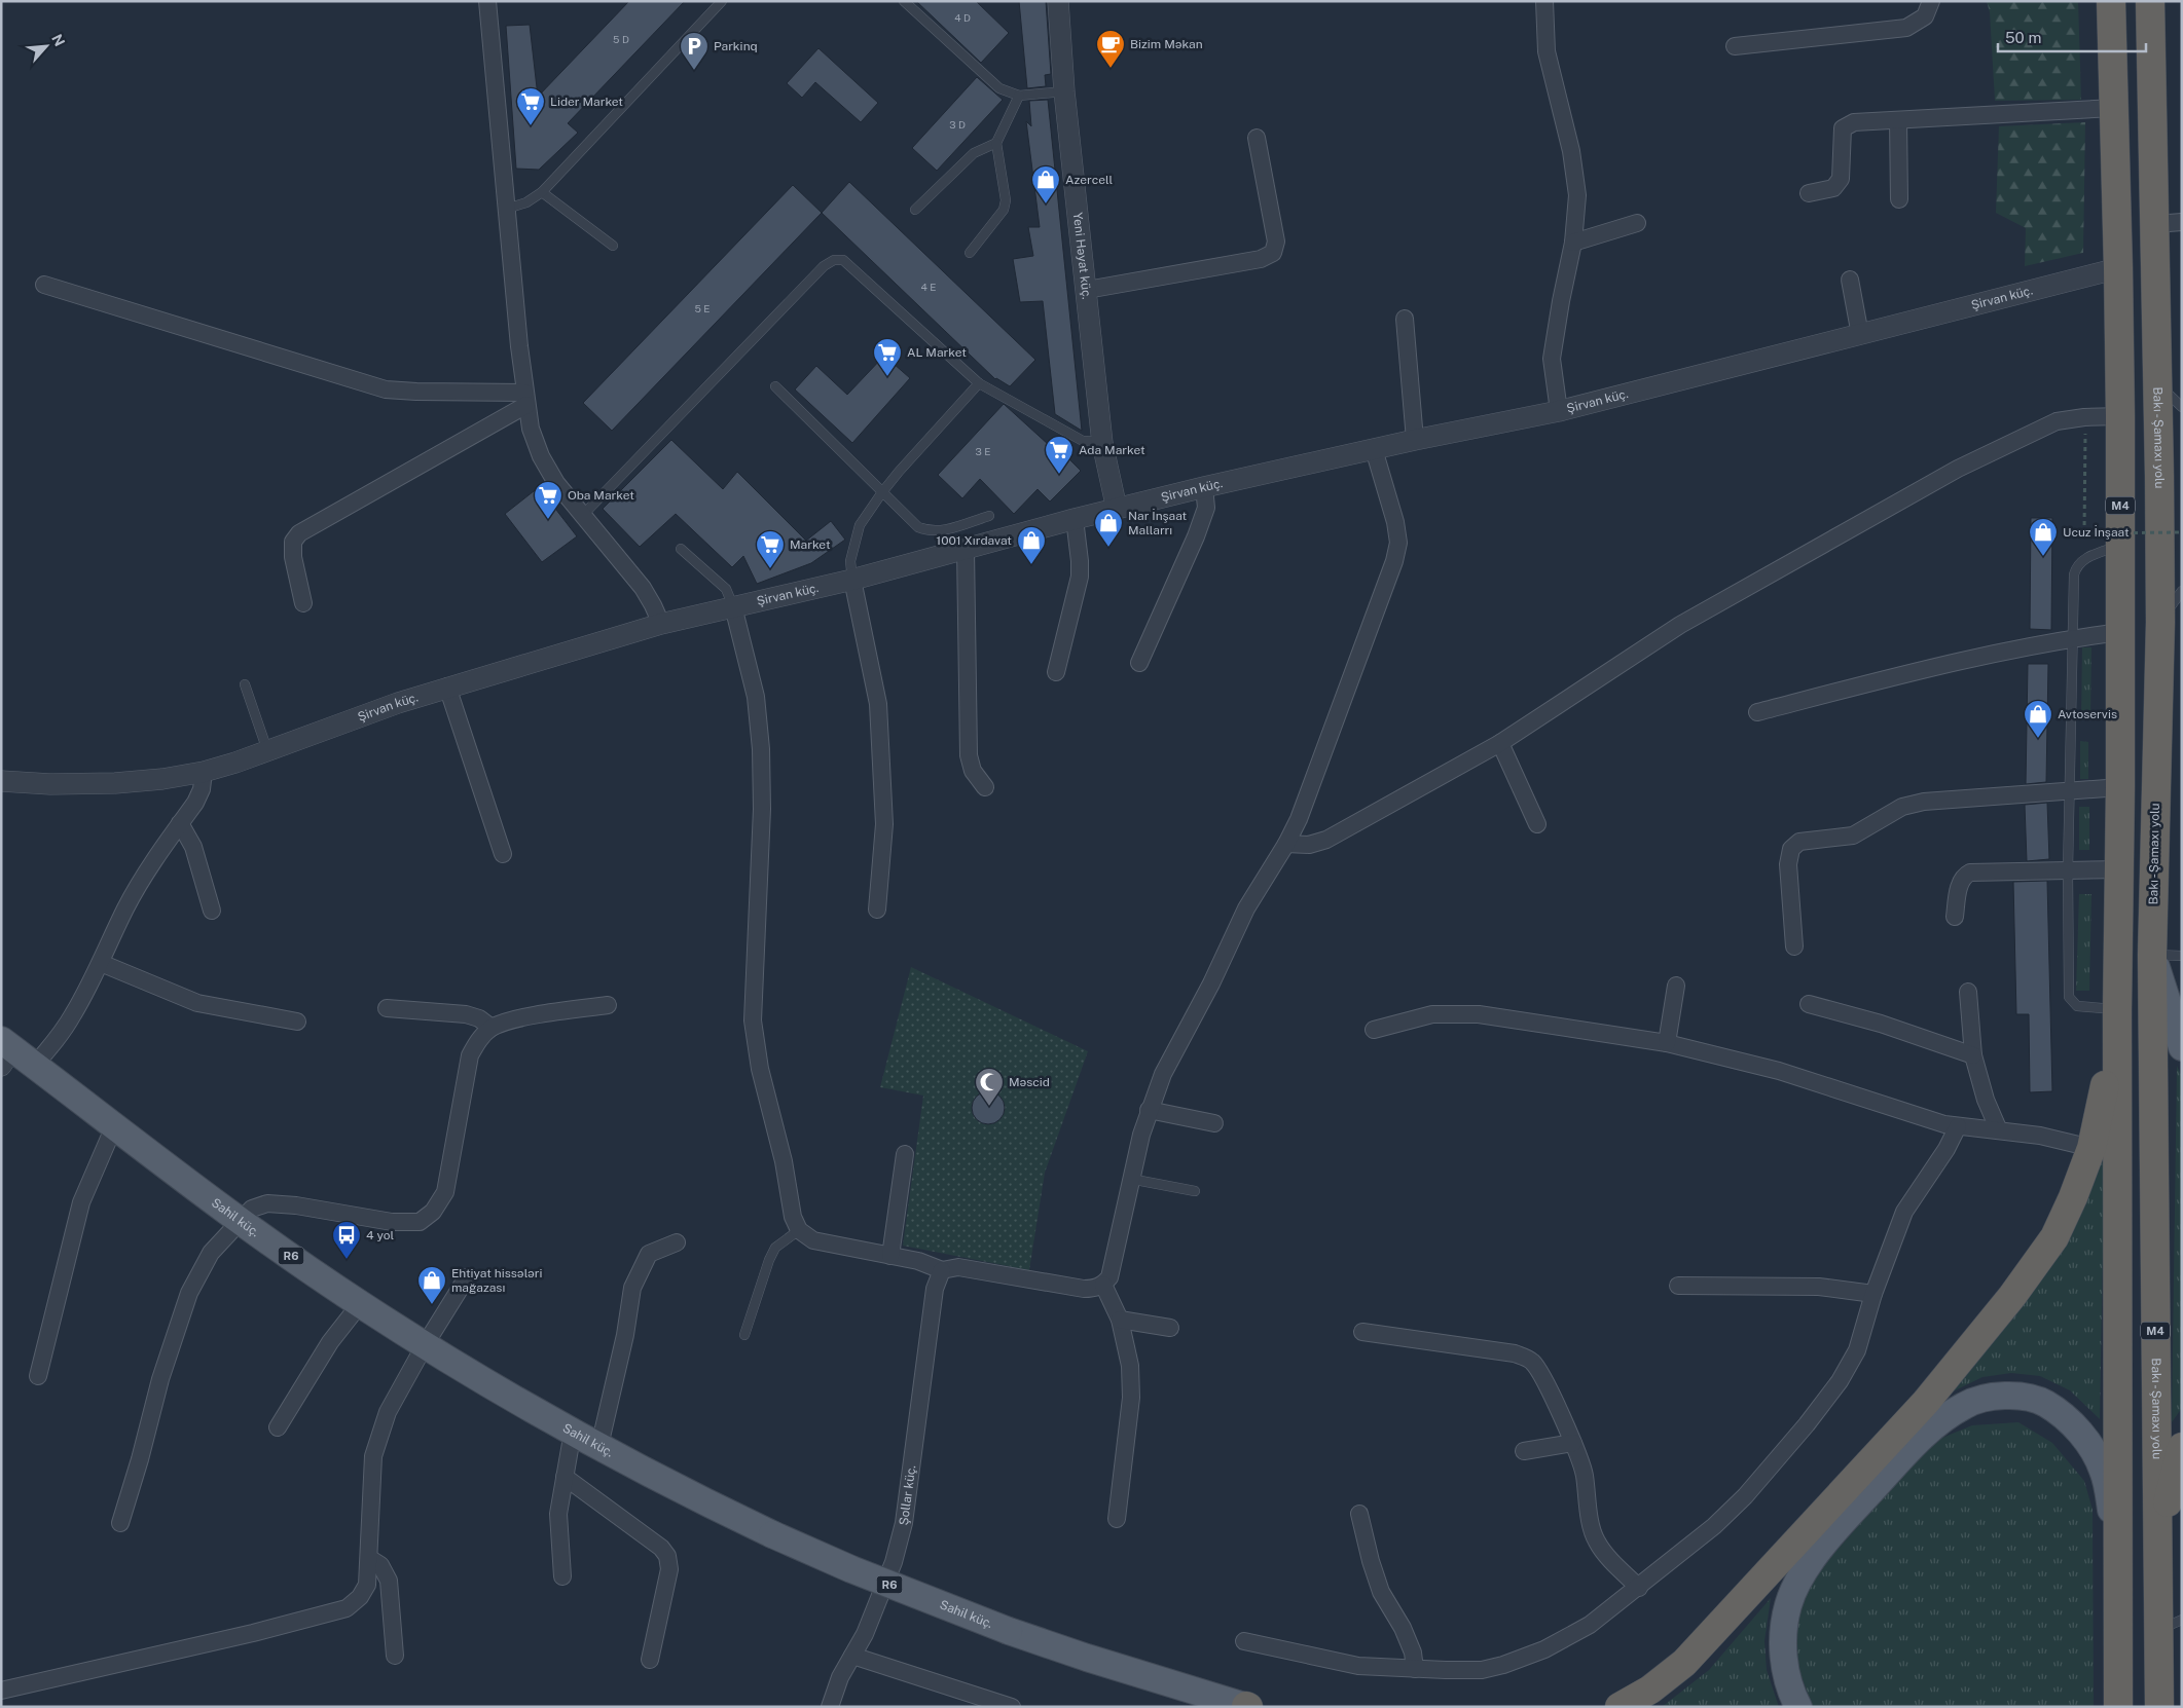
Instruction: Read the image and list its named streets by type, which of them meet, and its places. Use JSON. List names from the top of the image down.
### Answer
{
  "streets": {
    "highway": ["Bakı - Şamaxı yolu", "M4"],
    "main road": ["Sahil küç.", "R6"],
    "street": ["Yeni Həyat küç.", "Şirvan küç.", "Şollar küç."]
  },
  "crossings": [
    ["Yeni Həyat küç.", "Şirvan küç."],
    ["Şirvan küç.", "M4"]
  ],
  "places": {
    "cafe": ["Bizim Məkan"],
    "parking": ["Parkinq"],
    "supermarket": [
      "Lider Market",
      "AL Market",
      "Ada Market",
      "Oba Market",
      "Market"
    ],
    "shop": [
      "Azercell",
      "Nar İnşaat Mallarrı",
      "Ucuz İnşaat",
      "1001 Xırdavat",
      "Avtoservis",
      "Ehtiyat hissələri mağazası"
    ],
    "mosque": ["Məscid"],
    "bus stop": ["4 yol"]
  },
  "house_numbers": [
    "4 D",
    "5 D",
    "3 D",
    "4 E",
    "5 E",
    "3 E"
  ],
  "scale_bar": "50 m",
  "north": "top right"
}
